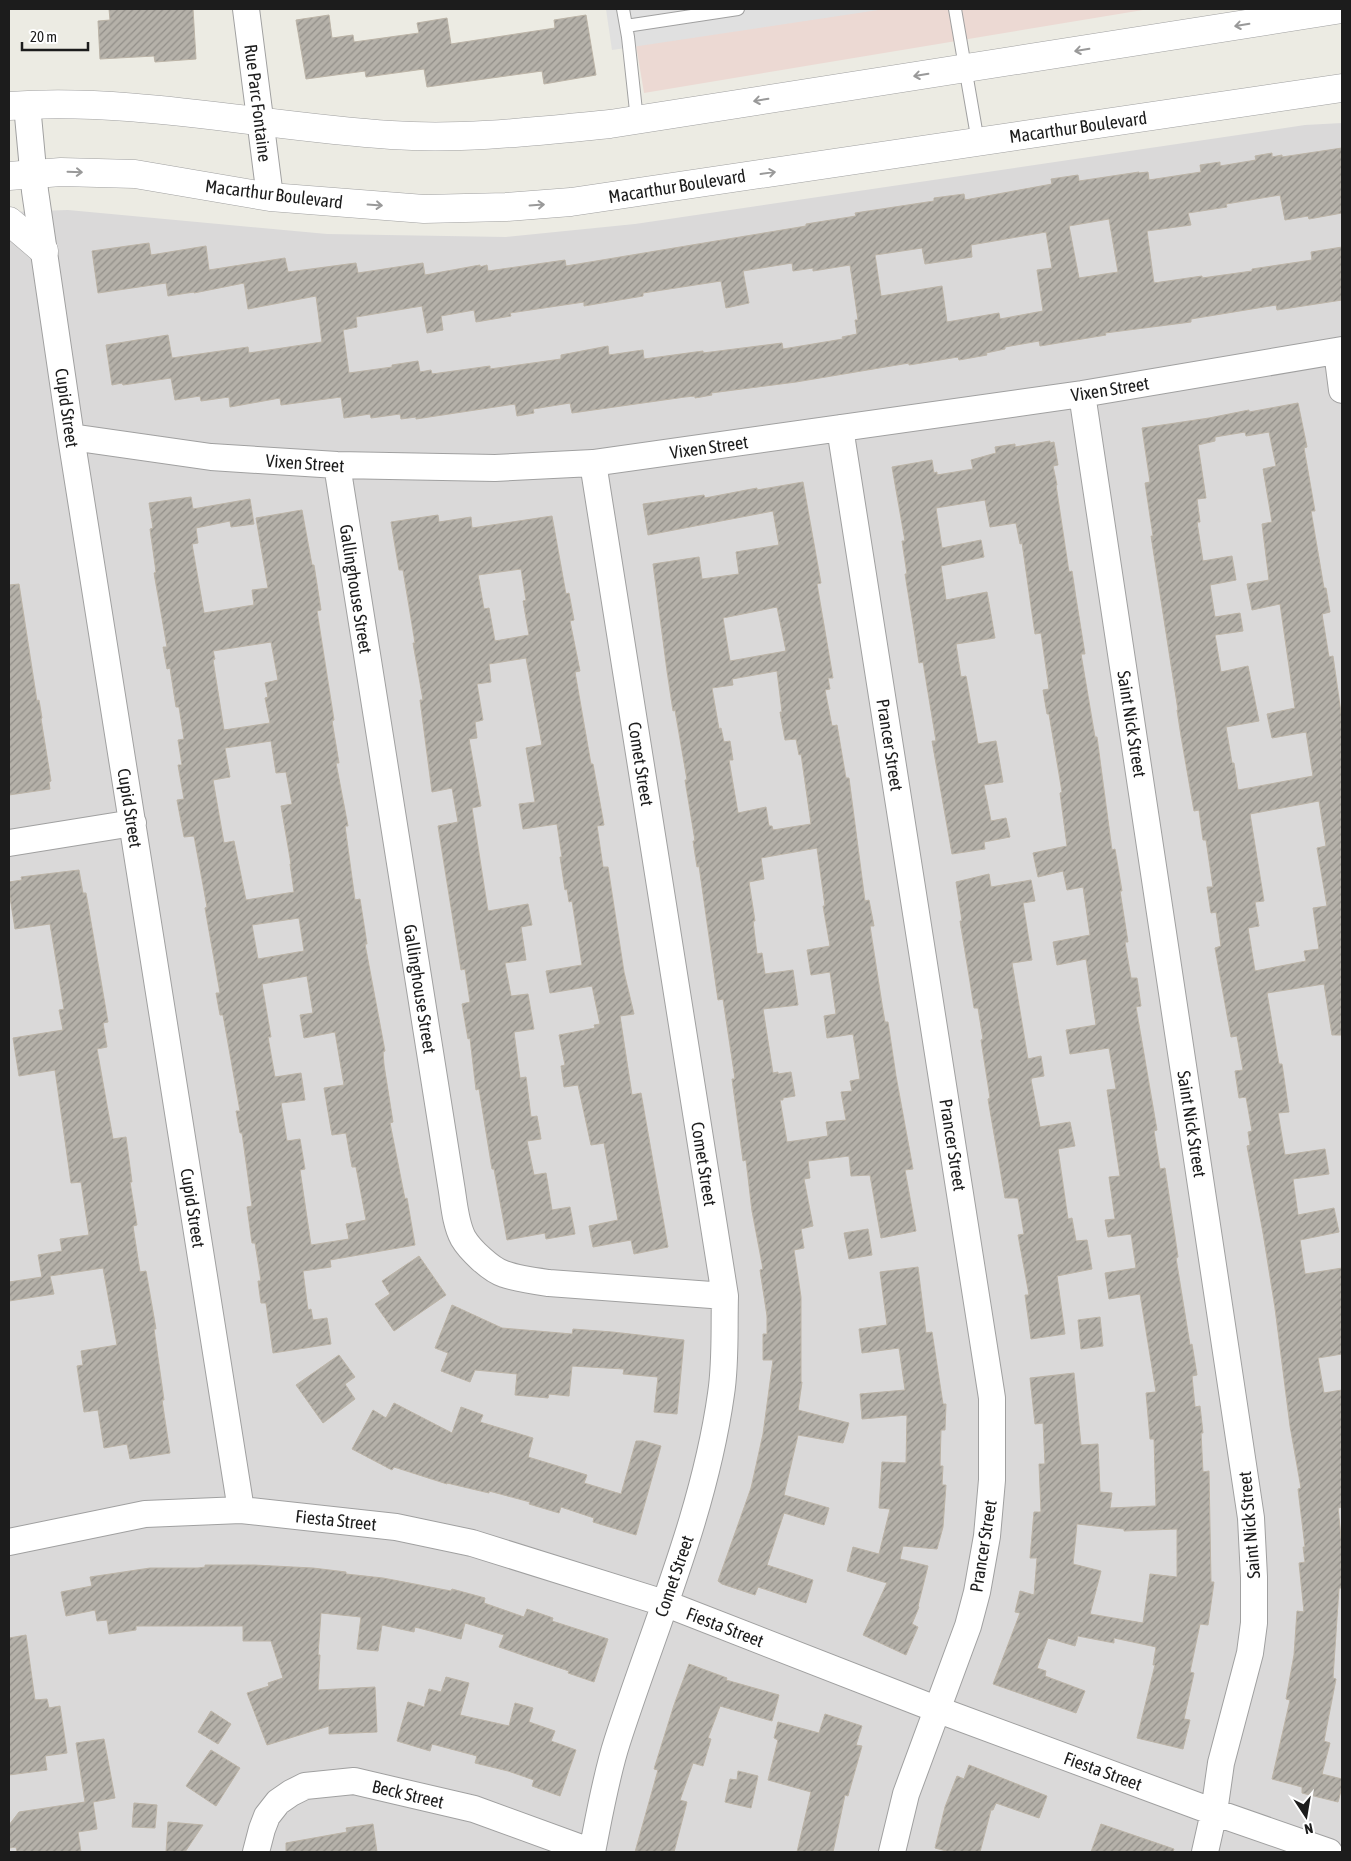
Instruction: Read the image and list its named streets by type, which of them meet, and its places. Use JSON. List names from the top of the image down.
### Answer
{
  "streets": {
    "street": [
      "Rue Parc Fontaine",
      "Macarthur Boulevard",
      "Vixen Street",
      "Cupid Street",
      "Gallinghouse Street",
      "Saint Nick Street",
      "Prancer Street",
      "Comet Street",
      "Fiesta Street",
      "Beck Street"
    ]
  },
  "crossings": [
    ["Rue Parc Fontaine", "Macarthur Boulevard"],
    ["Macarthur Boulevard", "Cupid Street"],
    ["Vixen Street", "Cupid Street"],
    ["Vixen Street", "Gallinghouse Street"],
    ["Vixen Street", "Saint Nick Street"],
    ["Vixen Street", "Prancer Street"],
    ["Vixen Street", "Comet Street"],
    ["Cupid Street", "Fiesta Street"],
    ["Gallinghouse Street", "Comet Street"],
    ["Saint Nick Street", "Fiesta Street"],
    ["Prancer Street", "Fiesta Street"],
    ["Comet Street", "Fiesta Street"],
    ["Comet Street", "Beck Street"]
  ],
  "scale_bar": "20 m",
  "north": "bottom"
}
